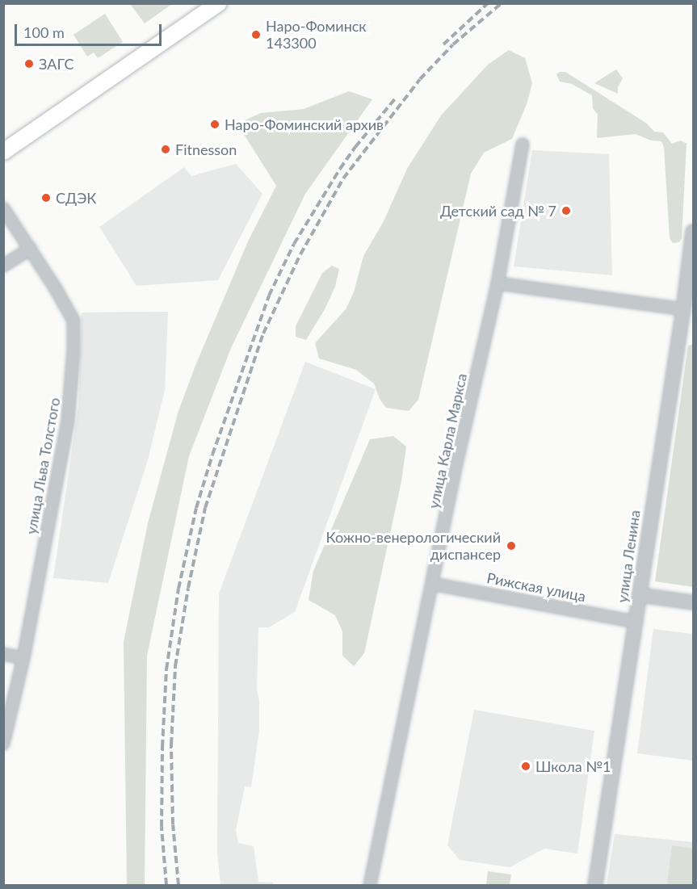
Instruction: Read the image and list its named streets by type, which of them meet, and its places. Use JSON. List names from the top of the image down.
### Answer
{
  "streets": {
    "street": [
      "улица Карла Маркса",
      "улица Льва Толстого",
      "улица Ленина",
      "Рижская улица"
    ]
  },
  "crossings": [
    ["улица Карла Маркса", "Рижская улица"],
    ["улица Ленина", "Рижская улица"]
  ],
  "places": [
    "Наро-Фоминск 143300",
    "ЗАГС",
    "Наро-Фоминский архив",
    "Fitnesson",
    "СДЭК",
    "Детский сад № 7",
    "Кожно-венерологический диспансер",
    "Школа №1"
  ],
  "scale_bar": "100 m"
}
